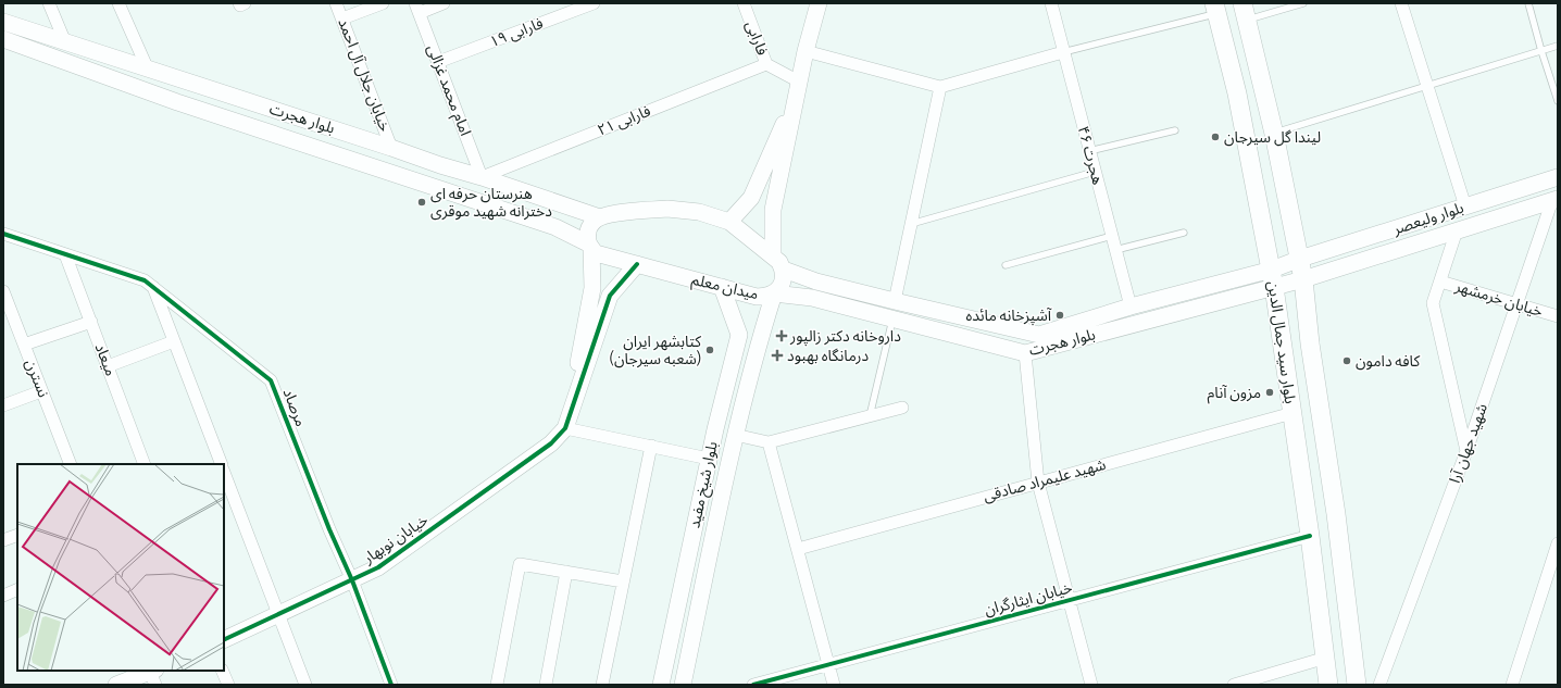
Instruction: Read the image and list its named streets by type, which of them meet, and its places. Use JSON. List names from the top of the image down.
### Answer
{
  "streets": {
    "main road": [
      "بلوار هجرت",
      "بلوار ولیعصر",
      "میدان معلم",
      "بلوار سید جمال الدین",
      "بلوار شیخ مفید",
      "خیابان نوبهار"
    ],
    "street": [
      "فارابی ۱۹",
      "فارابی",
      "خیابان جلال آل احمد",
      "امام محمد غزالی",
      "فارابی ۲۱",
      "هجرت ۴۶",
      "خیابان خرمشهر",
      "میعاد",
      "نسترن",
      "مرصاد",
      "شهید جهان آرا",
      "شهید علیمراد صادقی",
      "خیابان ایثارگران"
    ]
  },
  "crossings": [
    ["فارابی ۱۹", "امام محمد غزالی"],
    ["فارابی", "فارابی ۲۱"],
    ["خیابان جلال آل احمد", "بلوار هجرت"],
    ["امام محمد غزالی", "بلوار هجرت"],
    ["امام محمد غزالی", "فارابی ۲۱"],
    ["بلوار هجرت", "فارابی ۲۱"],
    ["بلوار هجرت", "هجرت ۴۶"],
    ["بلوار هجرت", "بلوار ولیعصر"],
    ["بلوار هجرت", "میدان معلم"],
    ["بلوار هجرت", "بلوار سید جمال الدین"],
    ["بلوار هجرت", "بلوار شیخ مفید"],
    ["بلوار ولیعصر", "بلوار سید جمال الدین"],
    ["بلوار ولیعصر", "شهید جهان آرا"],
    ["میدان معلم", "بلوار شیخ مفید"],
    ["خیابان خرمشهر", "شهید جهان آرا"],
    ["بلوار سید جمال الدین", "شهید علیمراد صادقی"],
    ["بلوار سید جمال الدین", "خیابان ایثارگران"],
    ["میعاد", "مرصاد"],
    ["مرصاد", "خیابان نوبهار"]
  ],
  "places": {
    "other": [
      "لیندا گل سیرجان",
      "هنرستان حرفه ای دخترانه شهید موقری",
      "آشپزخانه مائده",
      "کتابشهر ایران (شعبه سیرجان)",
      "کافه دامون",
      "مزون آنام"
    ],
    "health": ["داروخانه دکتر زالپور", "درمانگاه بهبود"]
  }
}
